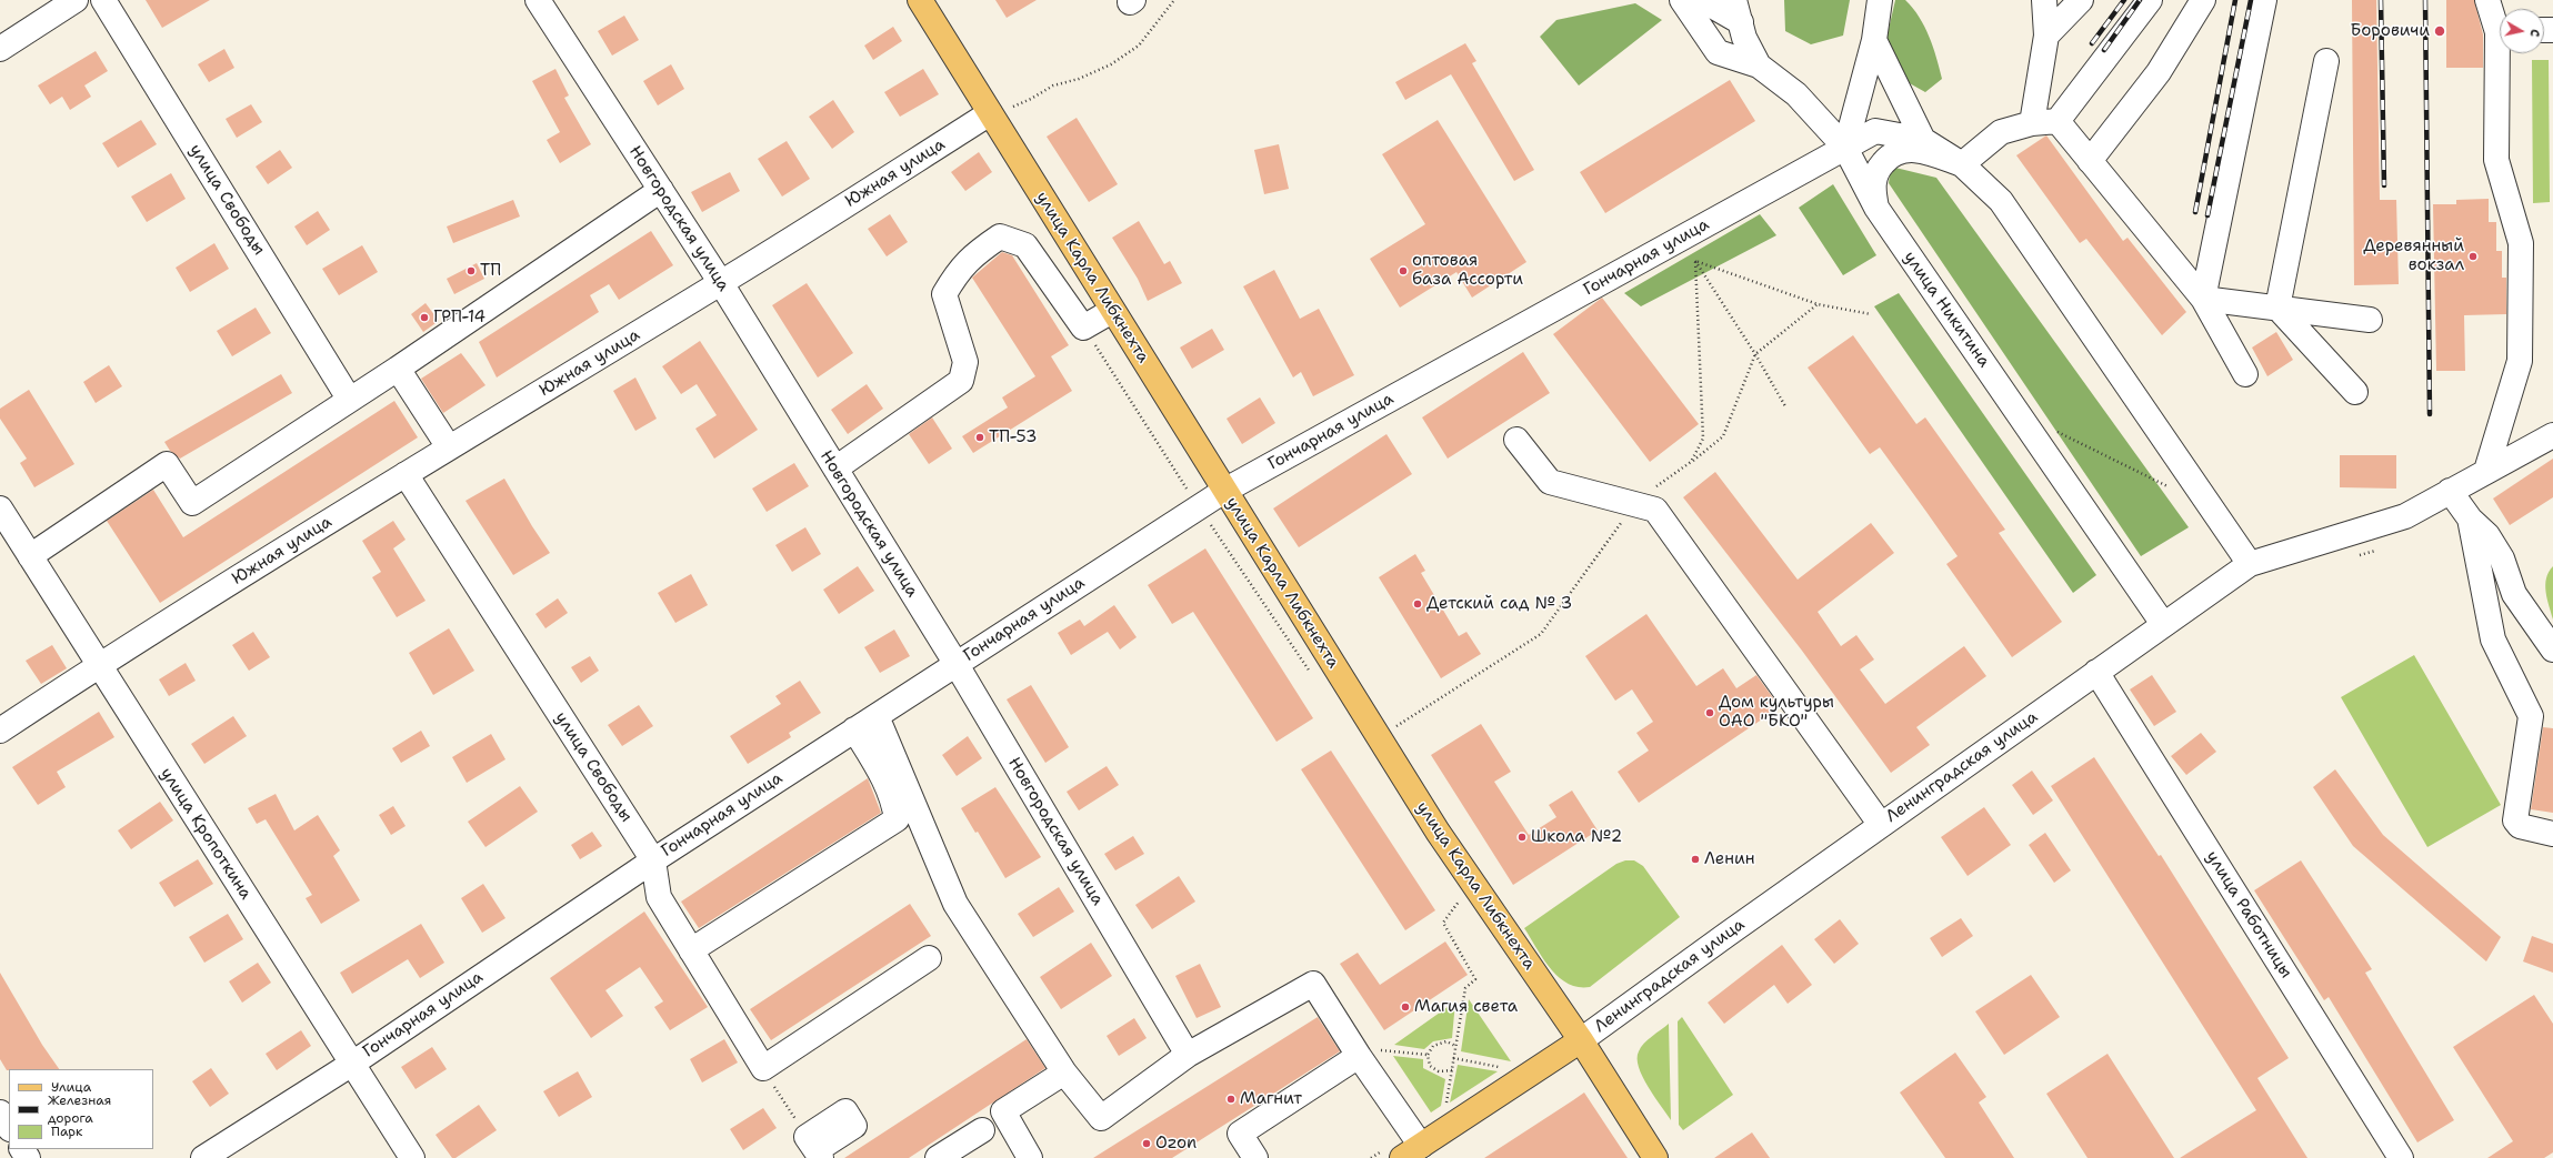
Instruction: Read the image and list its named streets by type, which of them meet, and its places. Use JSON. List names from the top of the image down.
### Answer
{
  "streets": {
    "main road": ["улица Карла Либкнехта", "Ленинградская улица"],
    "street": [
      "Южная улица",
      "улица Свободы",
      "Новгородская улица",
      "Гончарная улица",
      "улица Никитина",
      "улица Кропоткина",
      "улица Работницы"
    ]
  },
  "crossings": [
    ["Южная улица", "улица Свободы"],
    ["Южная улица", "Новгородская улица"],
    ["Южная улица", "улица Карла Либкнехта"],
    ["Южная улица", "улица Кропоткина"],
    ["улица Свободы", "Гончарная улица"],
    ["Новгородская улица", "Гончарная улица"],
    ["Гончарная улица", "улица Карла Либкнехта"],
    ["Гончарная улица", "улица Никитина"],
    ["Гончарная улица", "улица Кропоткина"],
    ["улица Карла Либкнехта", "Ленинградская улица"],
    ["улица Никитина", "Ленинградская улица"],
    ["Ленинградская улица", "улица Работницы"]
  ],
  "places": [
    "Боровичи",
    "Деревянный вокзал",
    "ТП",
    "оптовая база Ассорти",
    "ГРП-14",
    "ТП-53",
    "Детский сад № 3",
    "Дом культуры ОАО \"БКО\"",
    "Школа №2",
    "Ленин",
    "Магия света",
    "Магнит",
    "Ozon"
  ],
  "legend": ["Улица", "Железная дорога", "Парк"],
  "north": "right"
}
